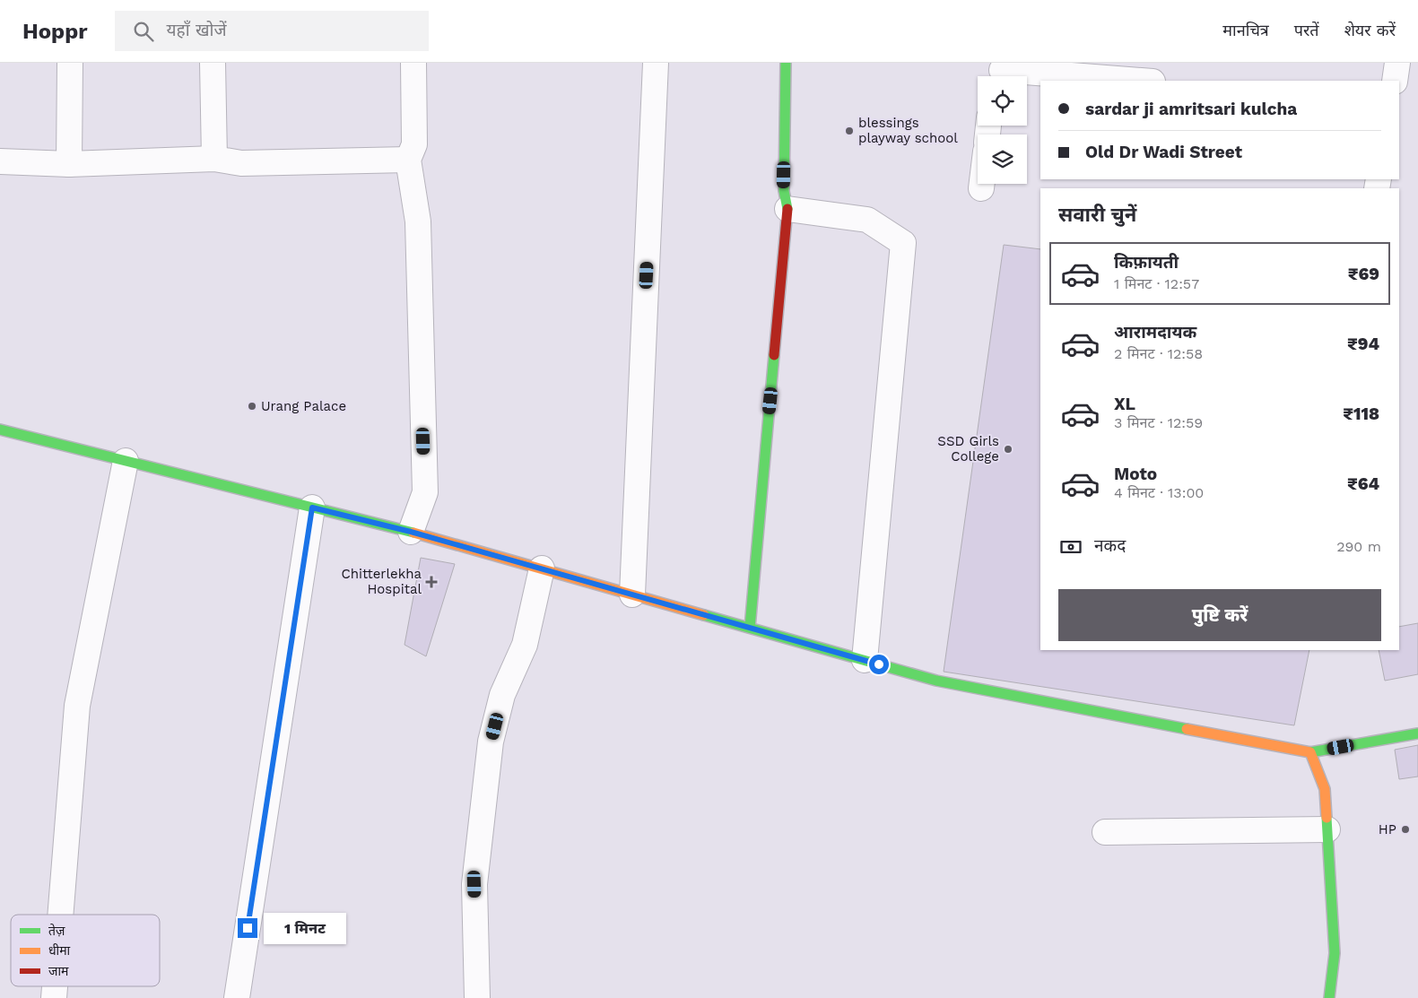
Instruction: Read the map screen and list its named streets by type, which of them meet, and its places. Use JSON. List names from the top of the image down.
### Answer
{
  "places": {
    "other": [
      "blessings playway school",
      "Urang Palace",
      "SSD Girls College",
      "HP"
    ],
    "health": ["Chitterlekha Hospital"]
  },
  "legend": ["तेज़", "धीमा", "जाम"],
  "page": {
    "header": "Hoppr",
    "search": "यहाँ खोजें",
    "nav": ["मानचित्र", "परतें", "शेयर करें"],
    "banner": ["sardar ji amritsari kulcha", "Old Dr Wadi Street"],
    "heading": "सवारी चुनें",
    "list": [
      {
        "name": "किफ़ायती",
        "note": "1 मिनट · 12:57",
        "value": "₹69"
      },
      {
        "name": "आरामदायक",
        "note": "2 मिनट · 12:58",
        "value": "₹94"
      },
      {
        "name": "XL",
        "note": "3 मिनट · 12:59",
        "value": "₹118"
      },
      {
        "name": "Moto",
        "note": "4 मिनट · 13:00",
        "value": "₹64"
      }
    ],
    "pay": ["नकद", "290 m"],
    "buttons": "पुष्टि करें",
    "bubble": "1 मिनट"
  }
}
